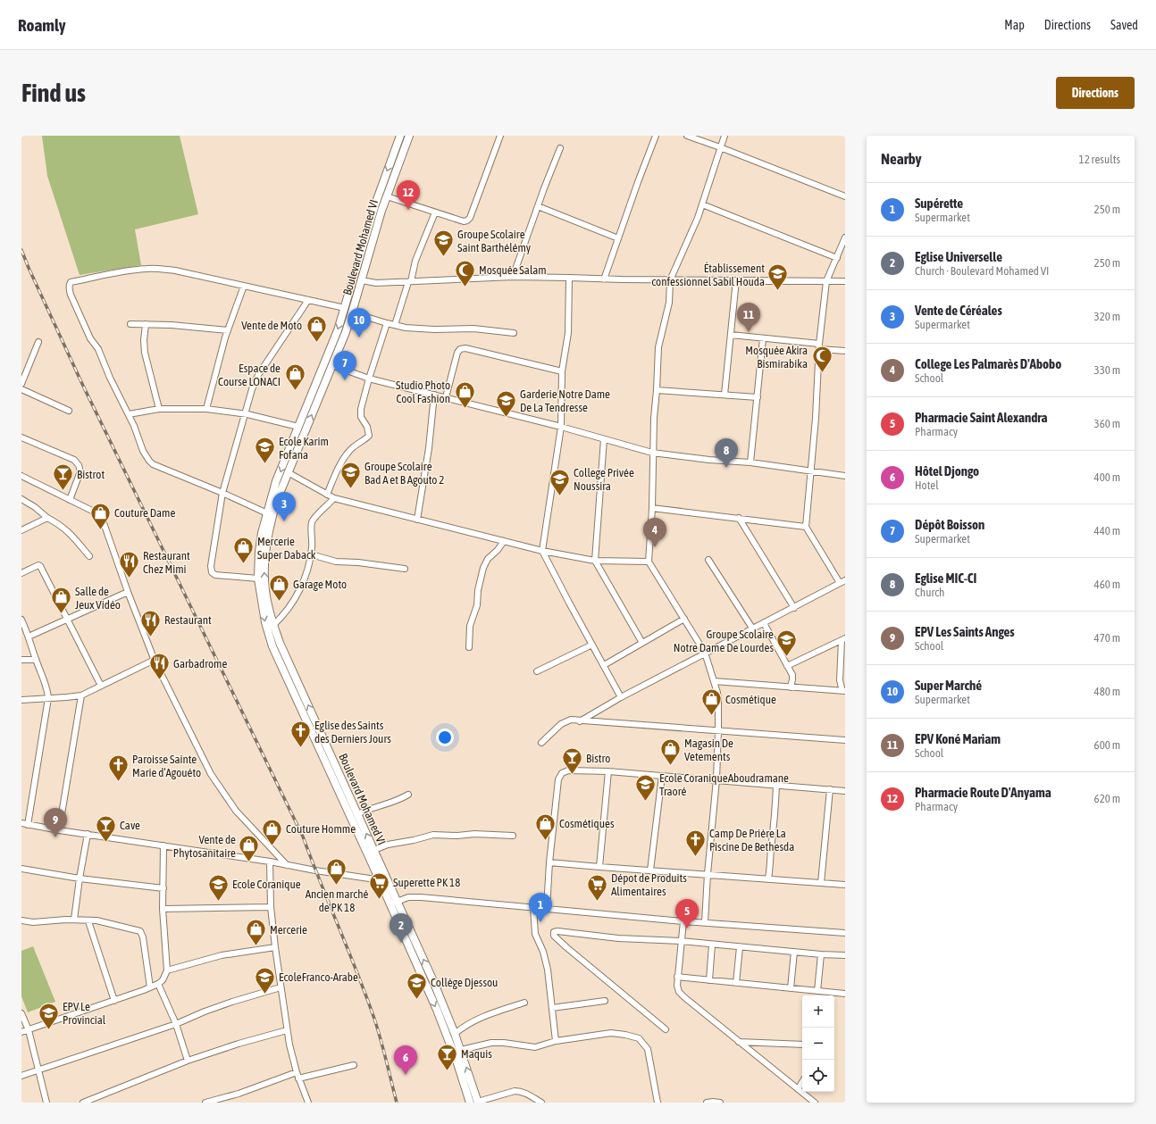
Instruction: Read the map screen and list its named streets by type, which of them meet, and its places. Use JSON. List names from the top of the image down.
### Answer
{
  "streets": {
    "main road": ["Boulevard Mohamed VI"]
  },
  "places": {
    "school or university": [
      "Groupe Scolaire Saint Barthélémy",
      "Établissement confessionnel Sabil Houda",
      "Garderie Notre Dame De La Tendresse",
      "Ecole Karim Fofana",
      "Groupe Scolaire Bad A et B Agouto 2",
      "College Privée Noussira",
      "Groupe Scolaire Notre Dame De Lourdes",
      "Ecole CoraniqueAboudramane Traoré",
      "Ecole Coranique",
      "EcoleFranco-Arabe",
      "Collège Djessou",
      "EPV Le Provincial"
    ],
    "mosque": ["Mosquée Salam", "Mosquée Akira Bismirabika"],
    "shop": [
      "Vente de Moto",
      "Espace de Course LONACI",
      "Studio Photo Cool Fashion",
      "Couture Dame",
      "Mercerie Super Daback",
      "Garage Moto",
      "Salle de Jeux Vidéo",
      "Cosmétique",
      "Magasin De Vetements",
      "Cosmétiques",
      "Couture Homme",
      "Vente de Phytosanitaire",
      "Ancien marché de PK 18",
      "Mercerie"
    ],
    "bar": [
      "Bistrot",
      "Bistro",
      "Cave",
      "Maquis"
    ],
    "restaurant": ["Restaurant Chez Mimi", "Restaurant", "Garbadrome"],
    "church": ["Eglise des Saints des Derniers Jours", "Paroisse Sainte Marie d’Agouéto", "Camp De Prière La Piscine De Bethesda"],
    "supermarket": ["Superette PK 18", "Dépot de Produits Alimentaires"]
  },
  "page": {
    "header": "Roamly",
    "nav": ["Map", "Directions", "Saved"],
    "buttons": "Directions",
    "title": "Find us",
    "heading": ["Nearby", "12 results"],
    "pins": [
      "12",
      "11",
      "10",
      "7",
      "8",
      "3",
      "4",
      "9",
      "1",
      "5",
      "2",
      "6"
    ],
    "list": [
      {
        "mark": "1",
        "name": "Supérette",
        "note": "Supermarket",
        "value": "250 m"
      },
      {
        "mark": "2",
        "name": "Eglise Universelle",
        "note": "Church · Boulevard Mohamed VI",
        "value": "250 m"
      },
      {
        "mark": "3",
        "name": "Vente de Céréales",
        "note": "Supermarket",
        "value": "320 m"
      },
      {
        "mark": "4",
        "name": "College Les Palmarès D'Abobo",
        "note": "School",
        "value": "330 m"
      },
      {
        "mark": "5",
        "name": "Pharmacie Saint Alexandra",
        "note": "Pharmacy",
        "value": "360 m"
      },
      {
        "mark": "6",
        "name": "Hôtel Djongo",
        "note": "Hotel",
        "value": "400 m"
      },
      {
        "mark": "7",
        "name": "Dépôt Boisson",
        "note": "Supermarket",
        "value": "440 m"
      },
      {
        "mark": "8",
        "name": "Eglise MIC-CI",
        "note": "Church",
        "value": "460 m"
      },
      {
        "mark": "9",
        "name": "EPV Les Saints Anges",
        "note": "School",
        "value": "470 m"
      },
      {
        "mark": "10",
        "name": "Super Marché",
        "note": "Supermarket",
        "value": "480 m"
      },
      {
        "mark": "11",
        "name": "EPV Koné Mariam",
        "note": "School",
        "value": "600 m"
      },
      {
        "mark": "12",
        "name": "Pharmacie Route D'Anyama",
        "note": "Pharmacy",
        "value": "620 m"
      }
    ],
    "map_buttons": ["+", "−"]
  }
}
